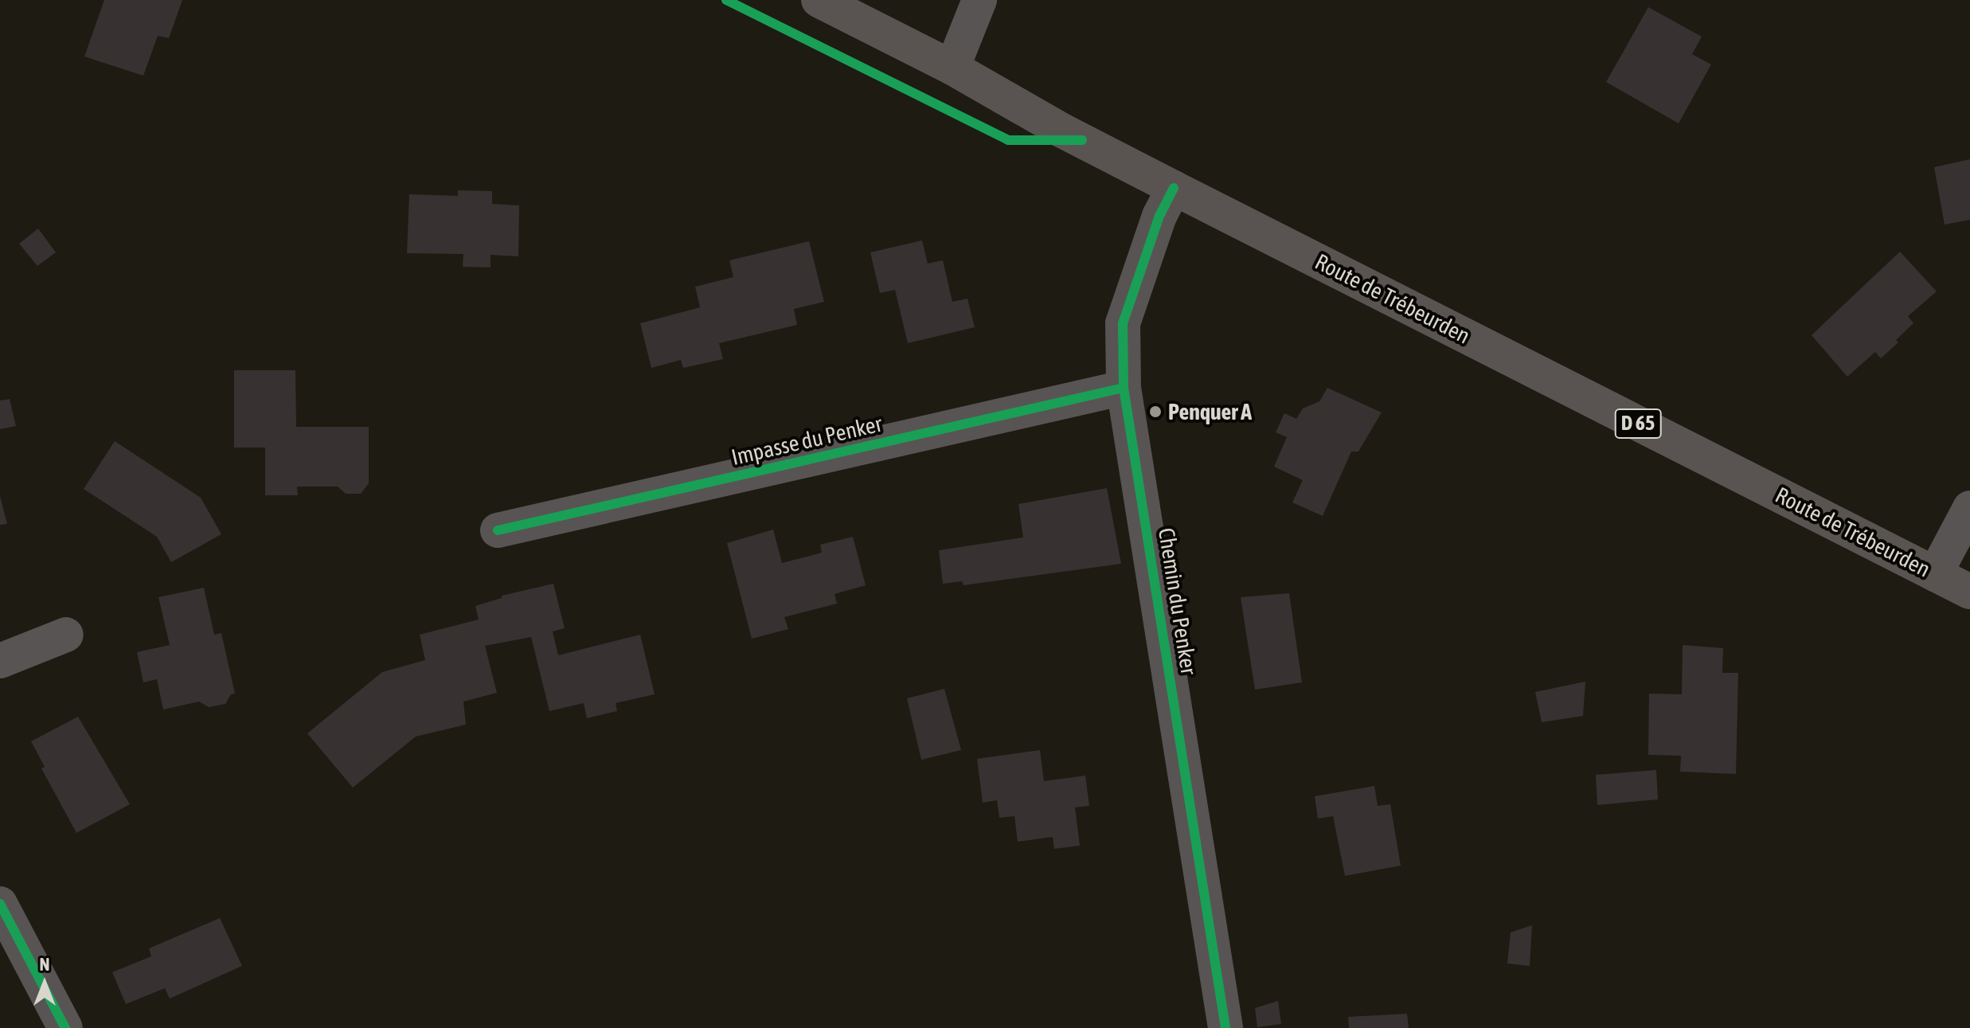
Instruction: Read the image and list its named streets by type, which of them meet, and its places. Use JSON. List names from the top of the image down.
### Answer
{
  "streets": {
    "main road": ["Route de Trébeurden", "D 65"],
    "street": ["Impasse du Penker", "Chemin du Penker"]
  },
  "crossings": [
    ["Route de Trébeurden", "Chemin du Penker"],
    ["Impasse du Penker", "Chemin du Penker"]
  ],
  "places": ["Penquer A"],
  "north": "top"
}
